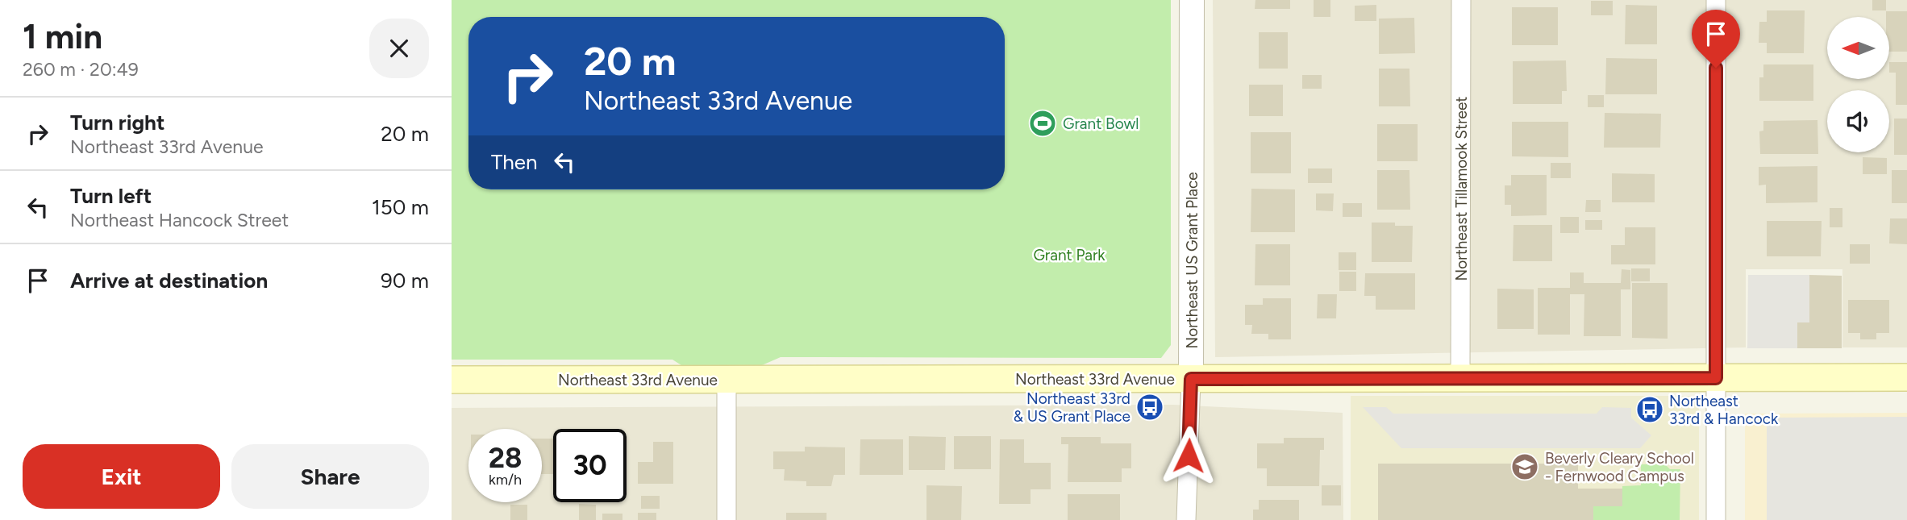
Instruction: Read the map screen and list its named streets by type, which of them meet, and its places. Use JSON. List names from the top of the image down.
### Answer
{
  "streets": {
    "main road": ["Northeast 33rd Avenue"],
    "street": ["Northeast Tillamook Street", "Northeast US Grant Place"]
  },
  "crossings": [
    ["Northeast Tillamook Street", "Northeast 33rd Avenue"],
    ["Northeast US Grant Place", "Northeast 33rd Avenue"]
  ],
  "parks": ["Grant Park"],
  "places": {
    "sports": ["Grant Bowl"],
    "bus stop": ["Northeast 33rd & US Grant Place", "Northeast 33rd & Hancock"],
    "school or university": ["Beverly Cleary School - Fernwood Campus"]
  },
  "north": "left",
  "page": {
    "heading": ["1 min", "260 m · 20:49"],
    "turn": ["20 m", "Northeast 33rd Avenue"],
    "list": [
      {
        "name": "Turn right",
        "note": "Northeast 33rd Avenue",
        "value": "20 m"
      },
      {
        "name": "Turn left",
        "note": "Northeast Hancock Street",
        "value": "150 m"
      },
      {
        "name": "Arrive at destination",
        "value": "90 m"
      }
    ],
    "then": "Then",
    "speed": "28 km/h",
    "limit": "30",
    "buttons": ["Exit", "Share"]
  }
}
